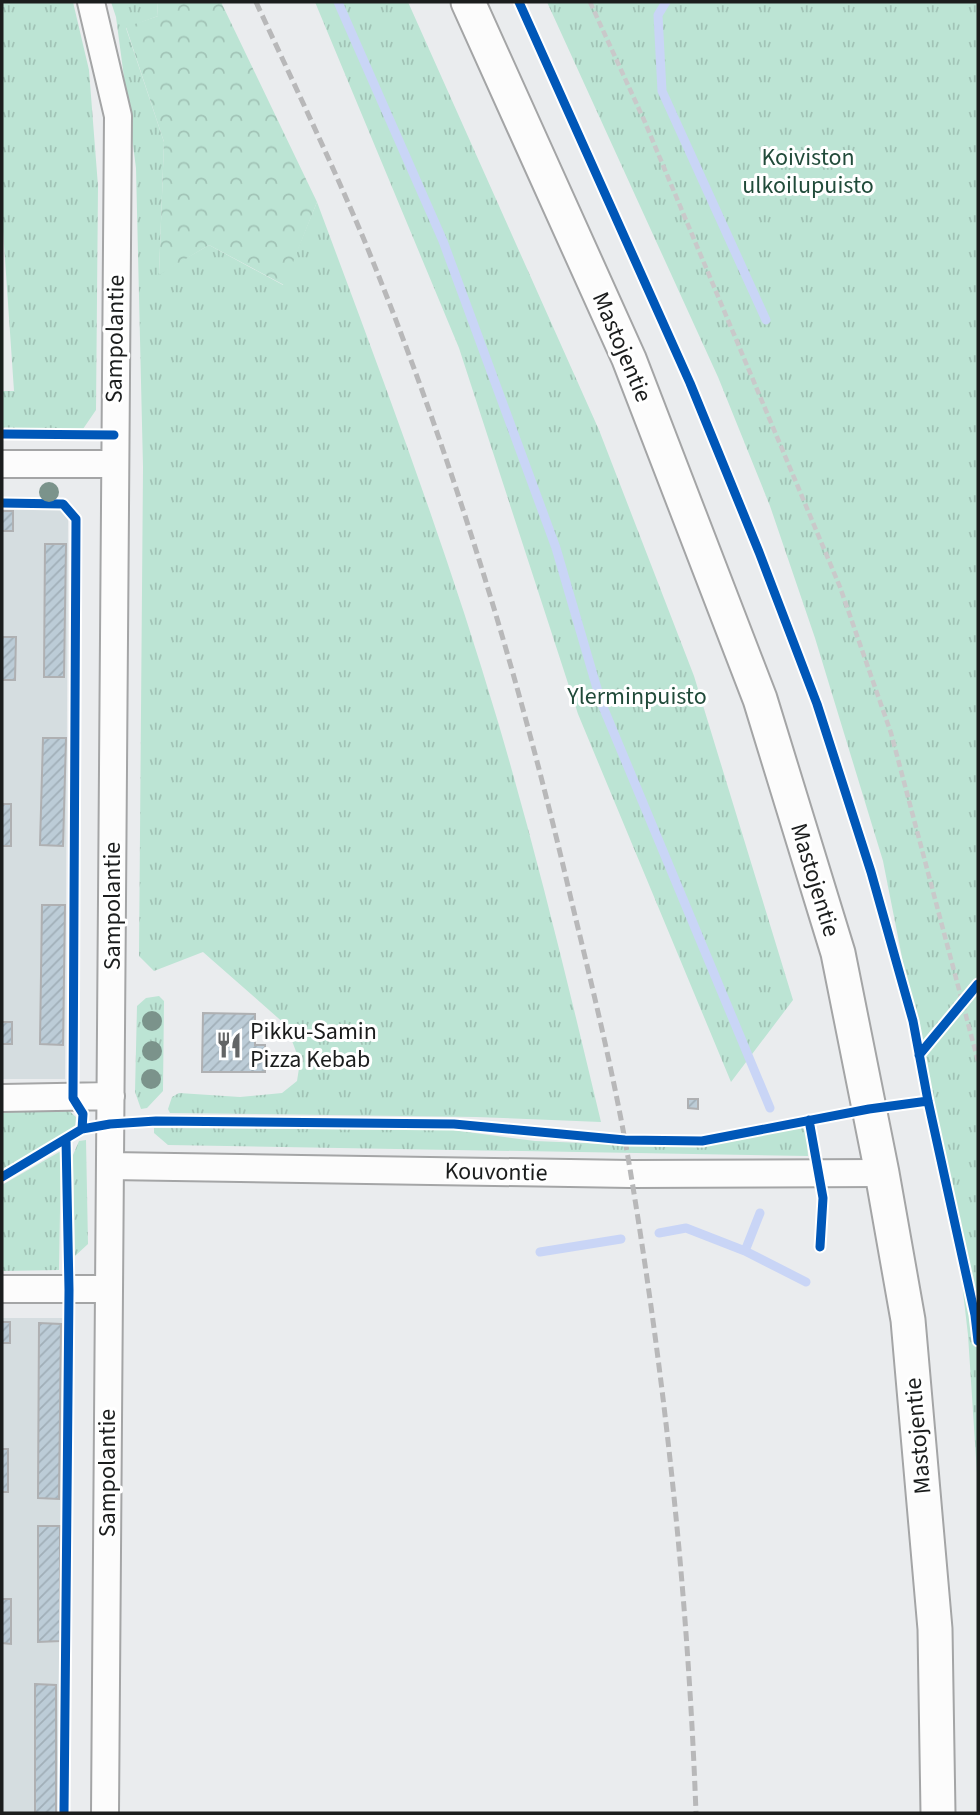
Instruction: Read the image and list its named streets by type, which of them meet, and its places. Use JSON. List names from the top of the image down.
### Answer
{
  "streets": {
    "main road": ["Mastojentie"],
    "street": ["Sampolantie", "Kouvontie"]
  },
  "crossings": [
    ["Sampolantie", "Kouvontie"],
    ["Mastojentie", "Kouvontie"]
  ],
  "parks": ["Koiviston ulkoilupuisto", "Ylerminpuisto"],
  "places": {
    "restaurant": ["Pikku-Samin Pizza Kebab"]
  }
}
